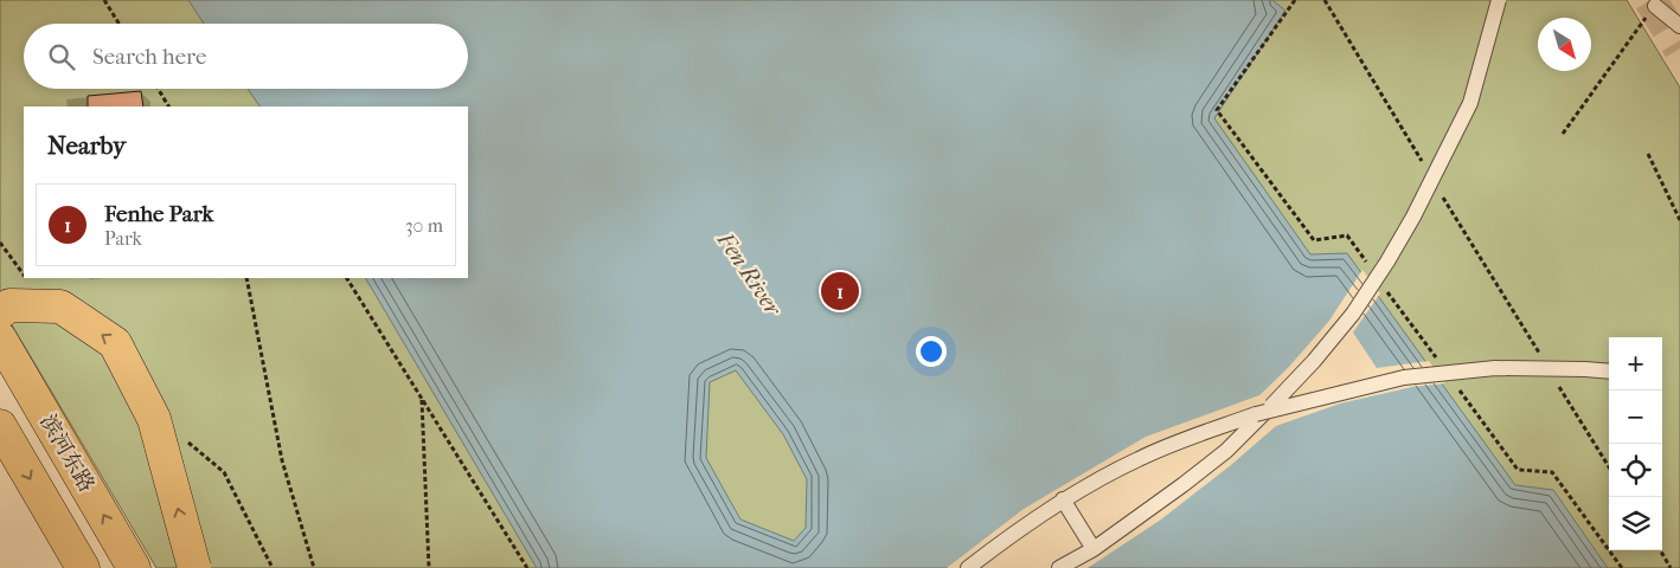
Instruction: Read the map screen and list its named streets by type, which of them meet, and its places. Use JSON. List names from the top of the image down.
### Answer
{
  "streets": {
    "highway": ["滨河东路"]
  },
  "water": ["Fen River"],
  "north": "bottom right",
  "page": {
    "search": "Search here",
    "heading": "Nearby",
    "list": [
      {
        "mark": "1",
        "name": "Fenhe Park",
        "note": "Park",
        "value": "30 m"
      }
    ],
    "pins": "1",
    "map_buttons": ["+", "−"]
  }
}
